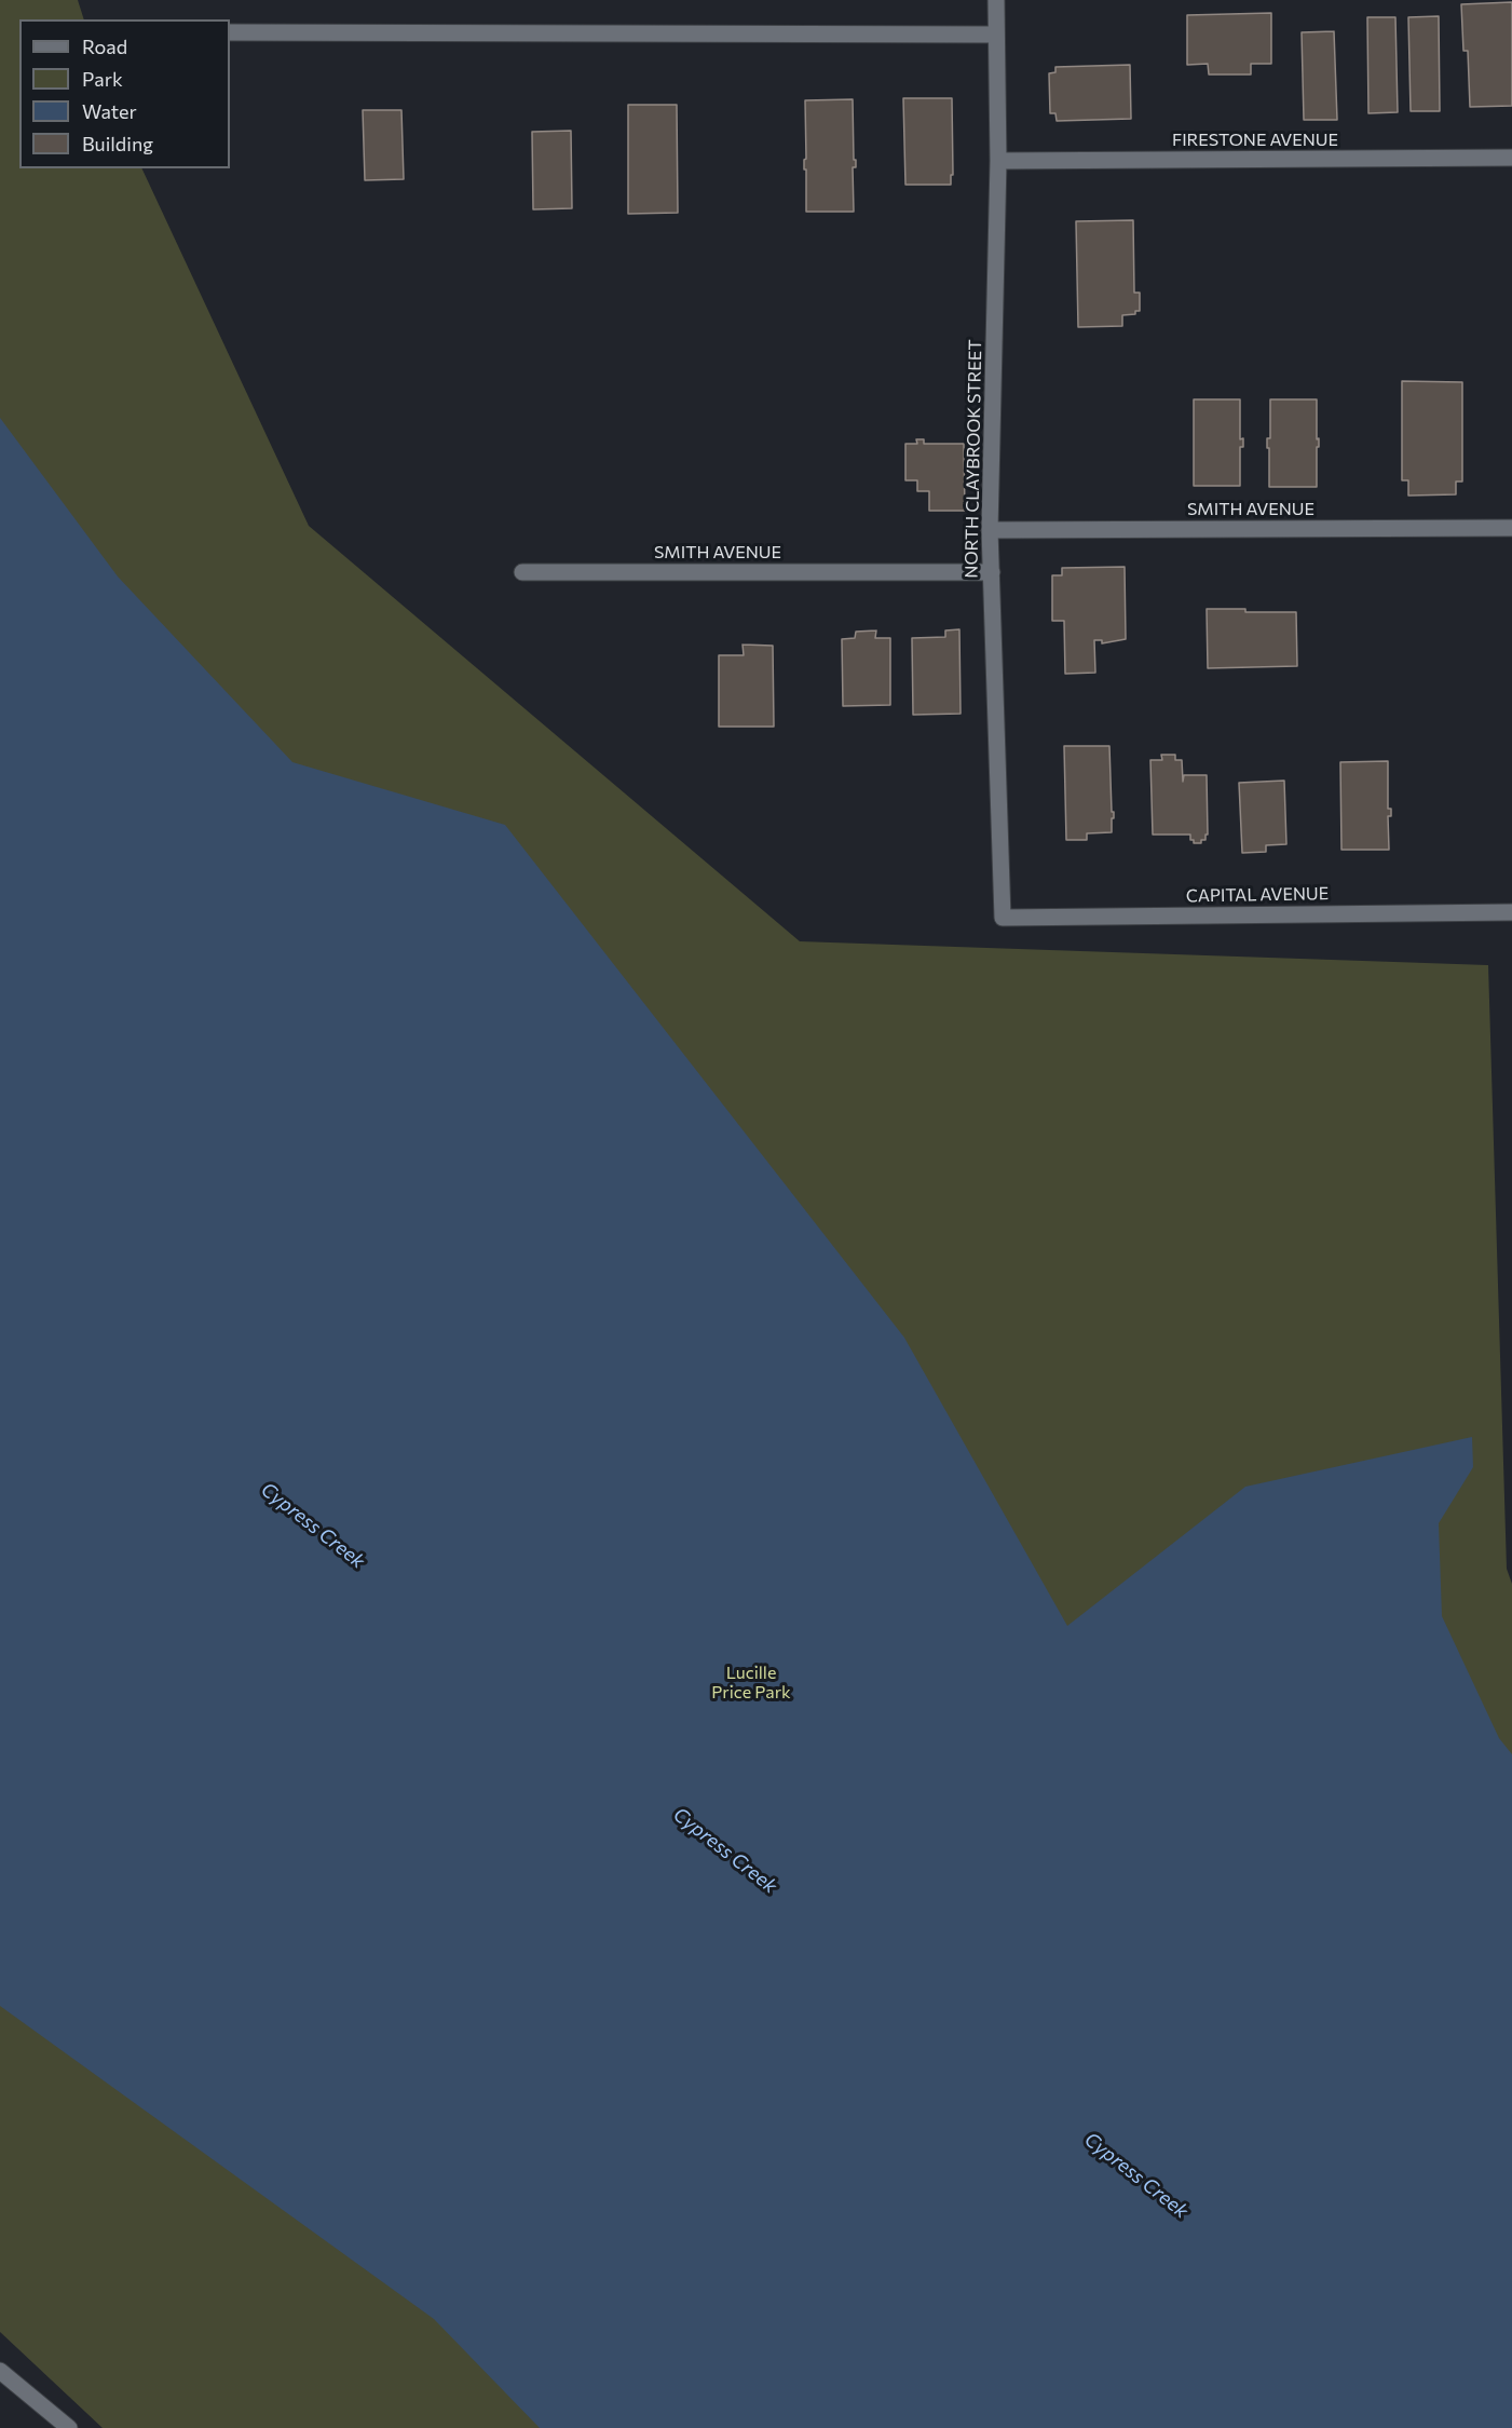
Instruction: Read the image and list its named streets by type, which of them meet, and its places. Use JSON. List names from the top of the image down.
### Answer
{
  "streets": {
    "street": [
      "FIRESTONE AVENUE",
      "NORTH CLAYBROOK STREET",
      "SMITH AVENUE",
      "CAPITAL AVENUE"
    ]
  },
  "crossings": [
    ["FIRESTONE AVENUE", "NORTH CLAYBROOK STREET"],
    ["NORTH CLAYBROOK STREET", "SMITH AVENUE"],
    ["NORTH CLAYBROOK STREET", "CAPITAL AVENUE"]
  ],
  "water": ["Cypress Creek"],
  "parks": ["Lucille Price Park"],
  "legend": [
    "Road",
    "Park",
    "Water",
    "Building"
  ]
}
